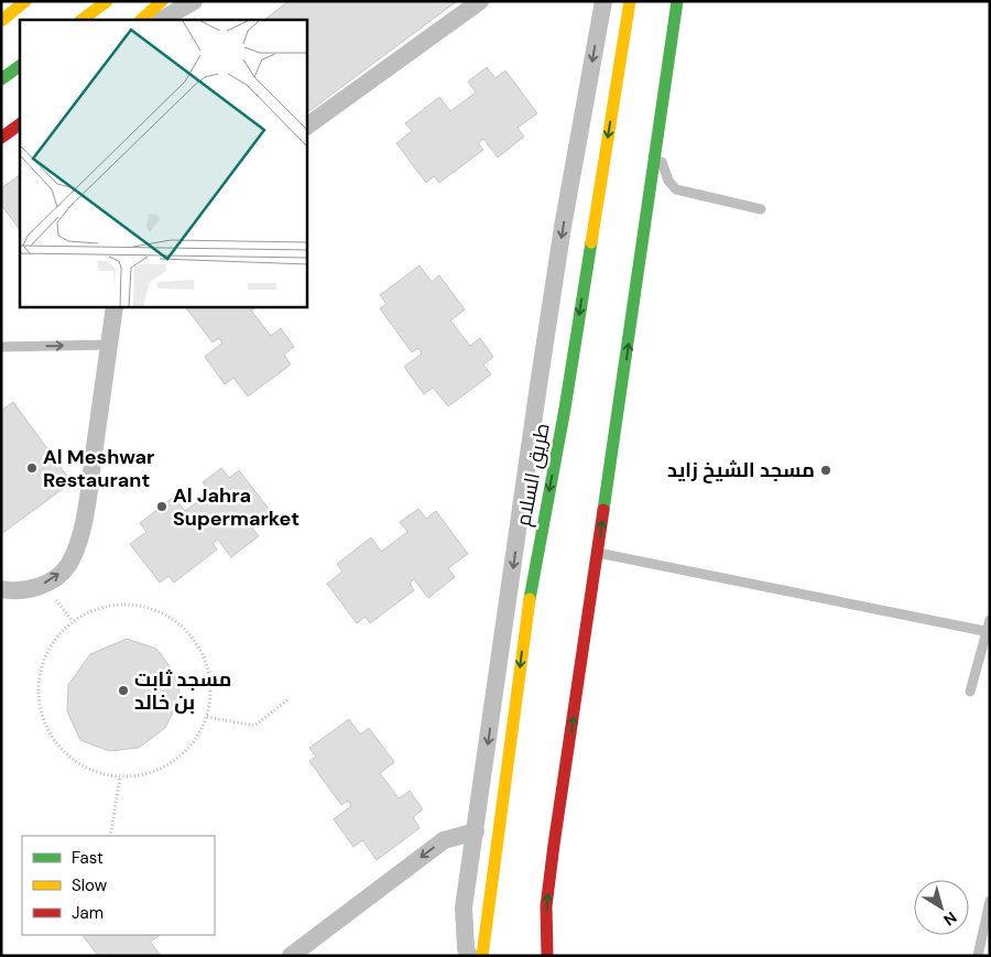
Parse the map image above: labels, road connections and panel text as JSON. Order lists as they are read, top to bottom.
{
  "streets": {
    "main road": ["طريق السلام"]
  },
  "places": [
    "Al Meshwar Restaurant",
    "مسجد الشيخ زايد",
    "Al Jahra Supermarket",
    "مسجد ثابت بن خالد"
  ],
  "legend": ["Fast", "Slow", "Jam"],
  "north": "bottom right"
}
